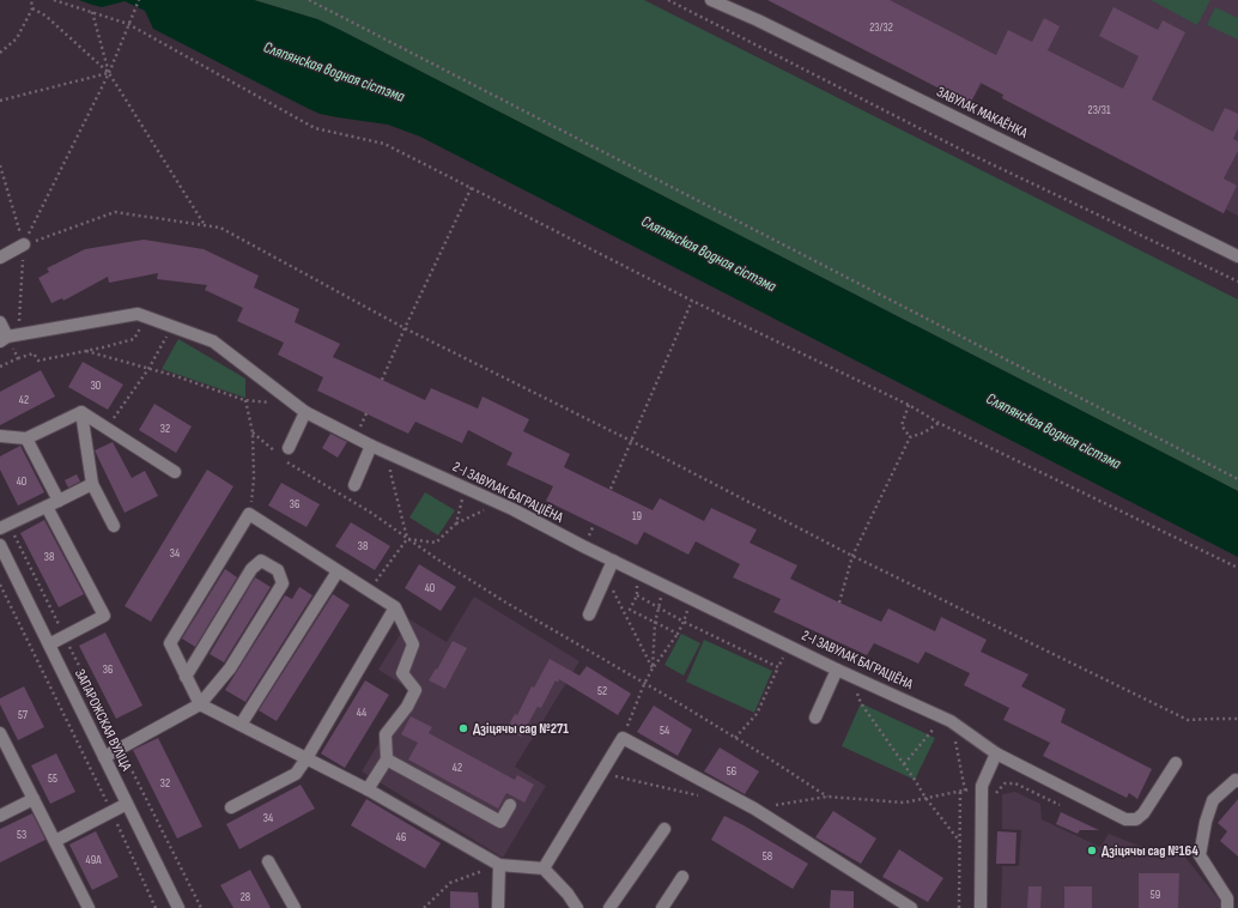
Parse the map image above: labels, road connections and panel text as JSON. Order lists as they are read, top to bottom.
{
  "streets": {
    "street": ["ЗАВУЛАК МАКАЁНКА", "2-І ЗАВУЛАК БАГРАЦІЁНА", "ЗАПАРОЖСКАЯ ВУЛІЦА"]
  },
  "water": ["Сляпянская водная сістэма"],
  "places": ["Дзіцячы сад №271", "Дзіцячы сад №164"],
  "house_numbers": [
    "23/32",
    "23/31",
    "30",
    "42",
    "32",
    "40",
    "36",
    "19",
    "38",
    "34",
    "38",
    "40",
    "36",
    "52",
    "44",
    "57",
    "54",
    "42",
    "56",
    "55",
    "32",
    "34",
    "53",
    "46",
    "58",
    "49А",
    "59",
    "28"
  ]
}
